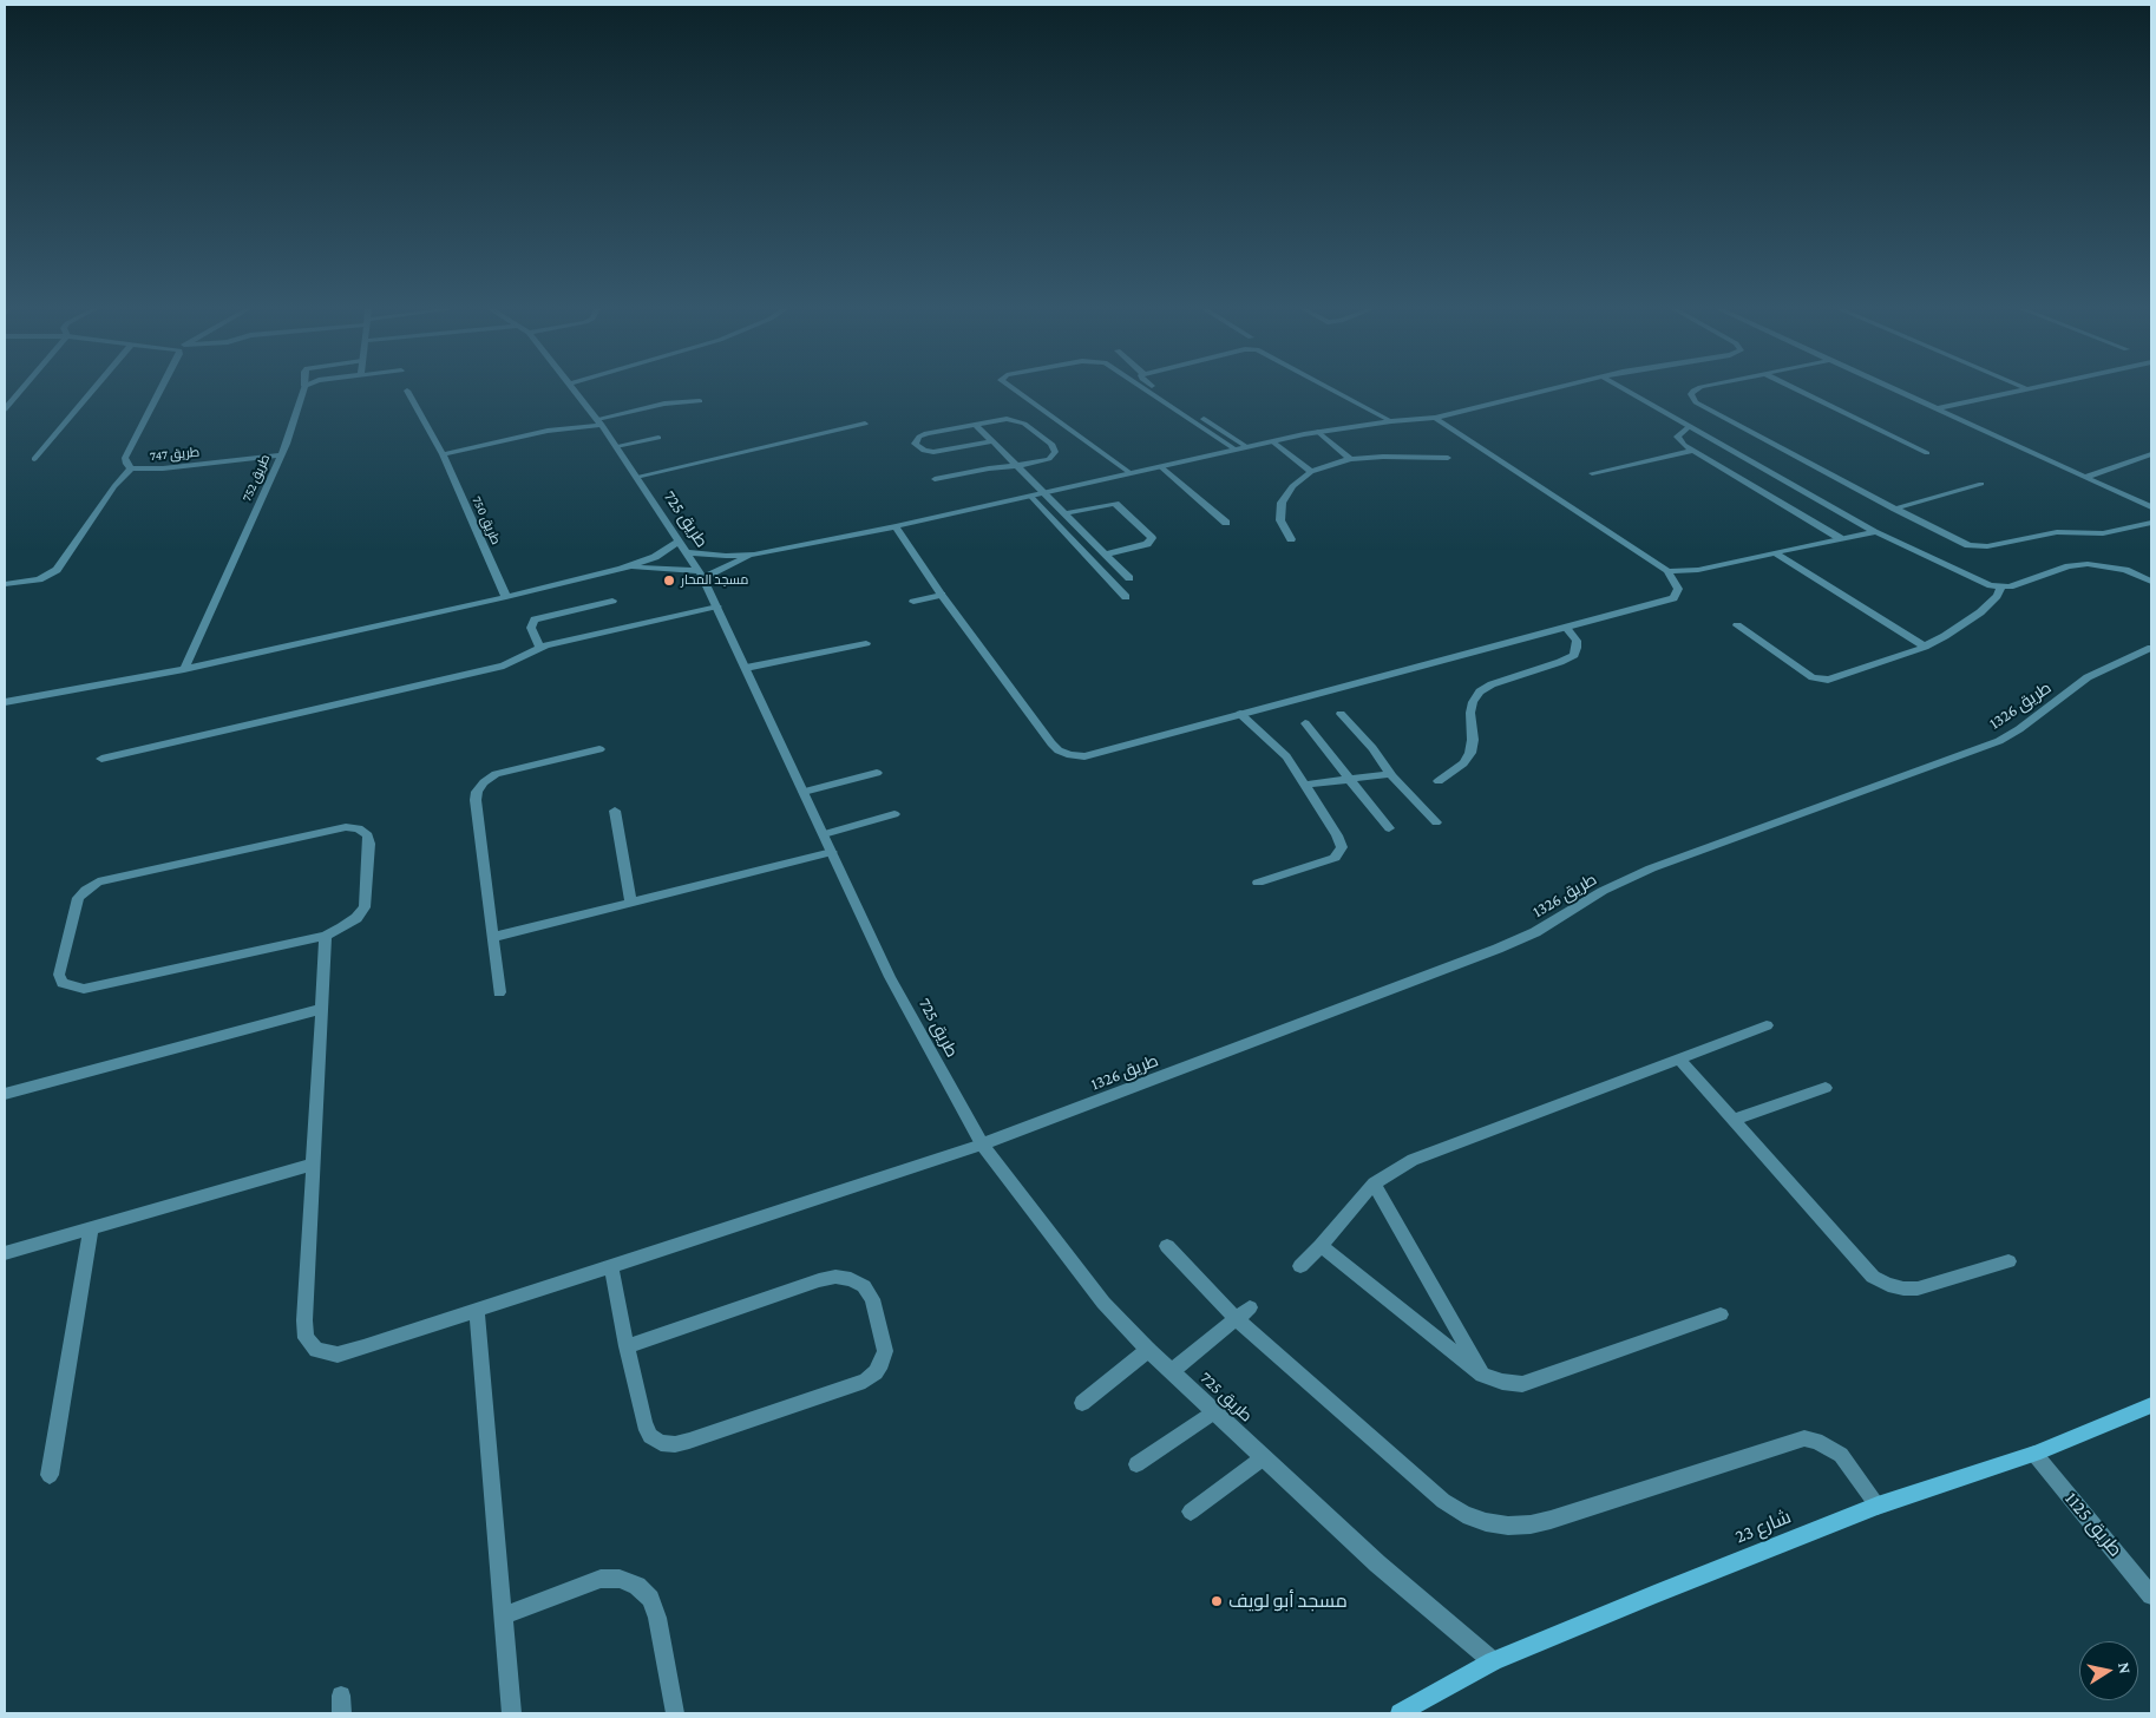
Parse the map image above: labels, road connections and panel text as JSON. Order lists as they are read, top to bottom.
{
  "streets": {
    "street": [
      "طريق 747",
      "طريق 752",
      "طريق 725",
      "طريق 750",
      "طريق 1326",
      "طريق 1125",
      "شارع 23"
    ]
  },
  "crossings": [
    ["طريق 747", "طريق 752"],
    ["طريق 725", "طريق 1326"],
    ["طريق 725", "شارع 23"],
    ["طريق 1125", "شارع 23"]
  ],
  "places": ["مسجد المحار", "مسجد أبو لويف"],
  "north": "right"
}
